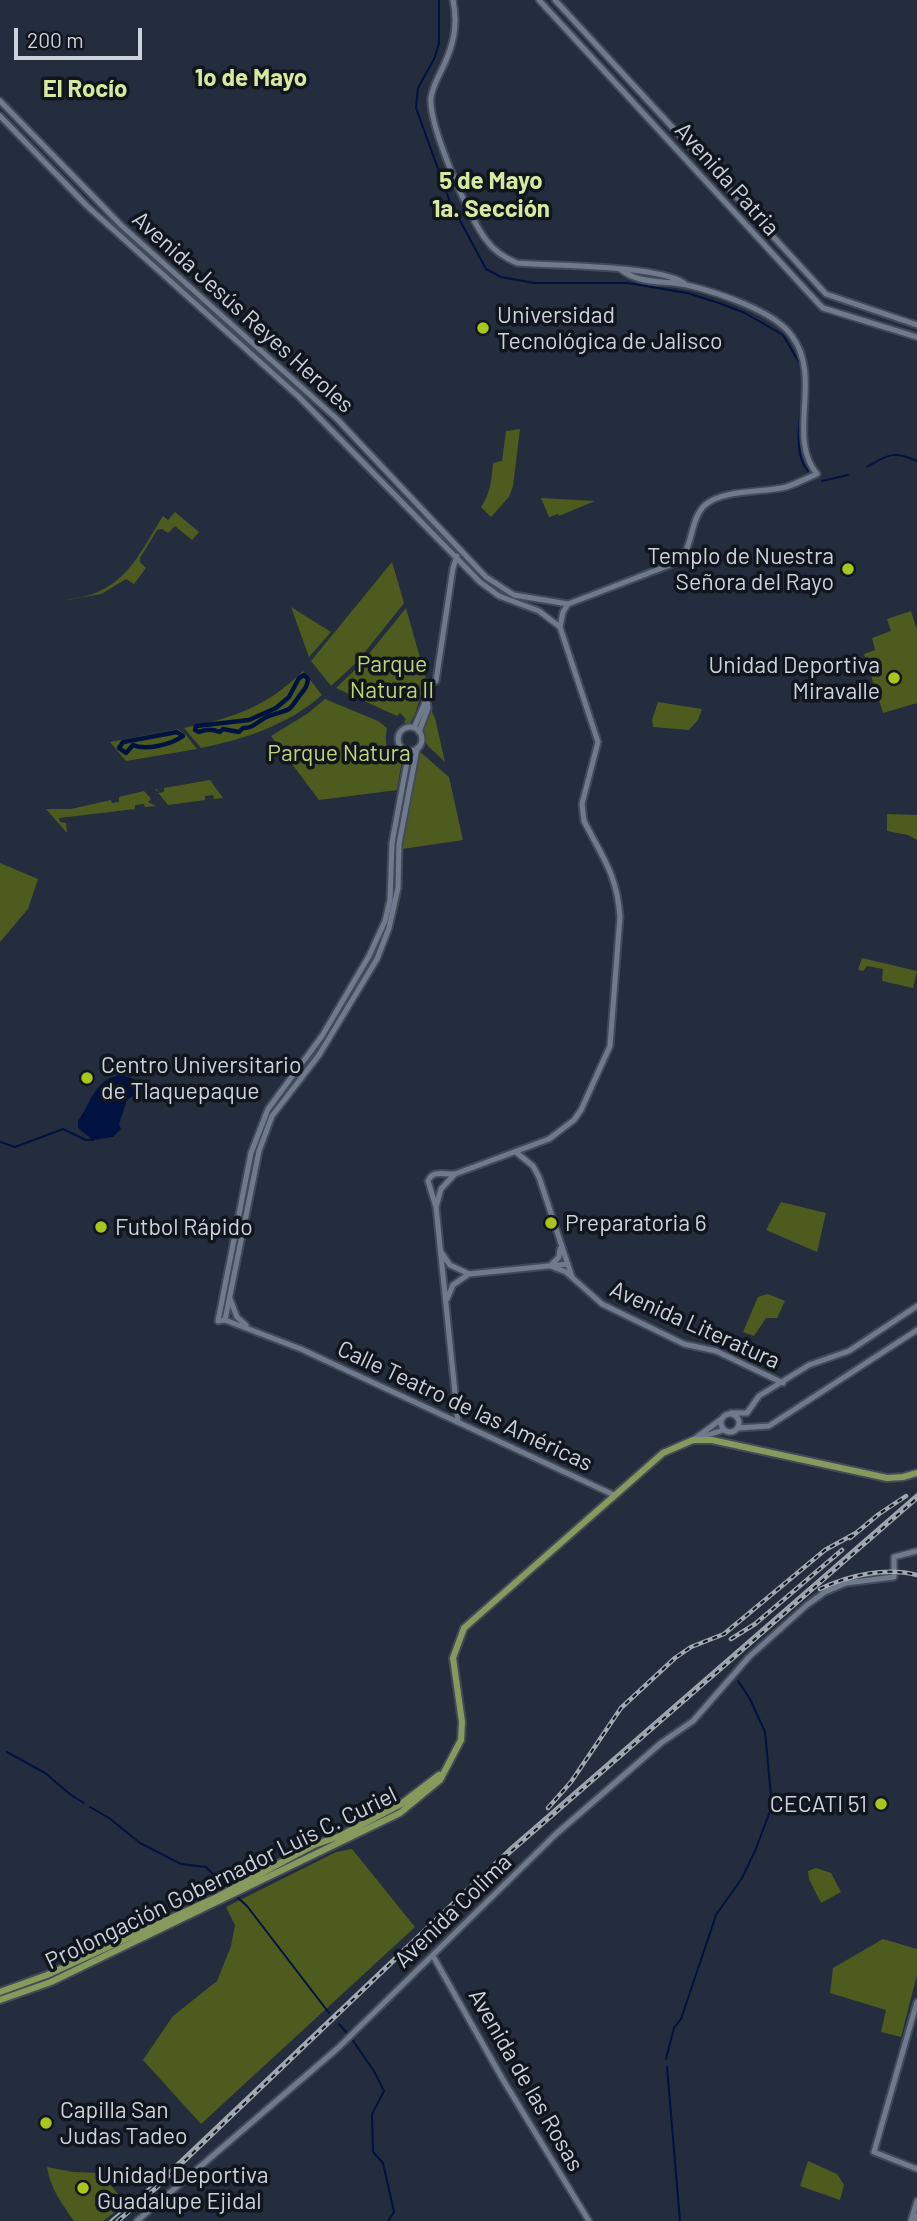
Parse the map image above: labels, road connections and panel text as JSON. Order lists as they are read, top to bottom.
{
  "streets": {
    "main road": ["Prolongación Gobernador Luis C. Curiel"],
    "street": [
      "Avenida Patria",
      "Avenida Jesús Reyes Heroles",
      "Avenida Literatura",
      "Calle Teatro de las Américas",
      "Avenida Colima",
      "Avenida de las Rosas"
    ]
  },
  "crossings": [
    ["Calle Teatro de las Américas", "Prolongación Gobernador Luis C. Curiel"],
    ["Avenida Colima", "Avenida de las Rosas"]
  ],
  "districts": ["1o de Mayo", "El Rocío", "5 de Mayo 1a. Sección"],
  "parks": ["Parque Natura II", "Parque Natura"],
  "places": [
    "Universidad Tecnológica de Jalisco",
    "Templo de Nuestra Señora del Rayo",
    "Unidad Deportiva Miravalle",
    "Centro Universitario de Tlaquepaque",
    "Preparatoria 6",
    "Futbol Rápido",
    "CECATI 51",
    "Capilla San Judas Tadeo",
    "Unidad Deportiva Guadalupe Ejidal"
  ],
  "scale_bar": "200 m"
}
